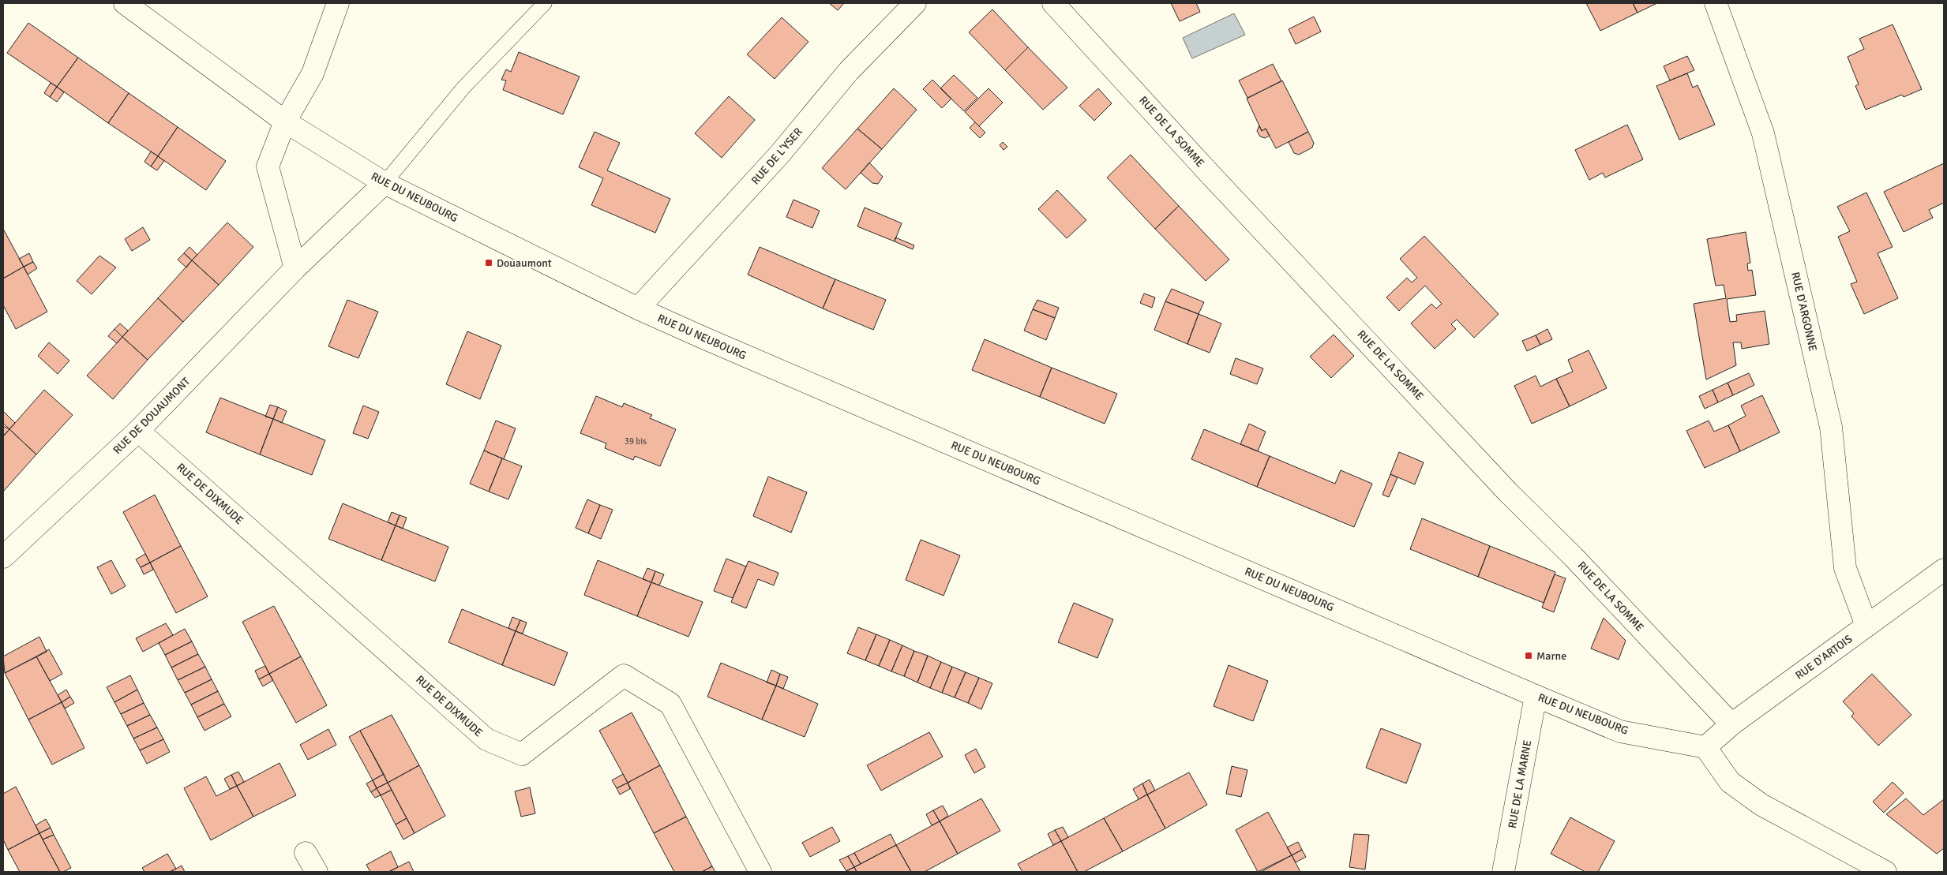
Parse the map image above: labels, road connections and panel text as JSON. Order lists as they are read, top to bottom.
{
  "streets": {
    "street": [
      "RUE DE LA SOMME",
      "RUE DE L'YSER",
      "RUE DU NEUBOURG",
      "RUE D'ARGONNE",
      "RUE DE DOUAUMONT",
      "RUE DE DIXMUDE",
      "RUE D'ARTOIS",
      "RUE DE LA MARNE"
    ]
  },
  "crossings": [
    ["RUE DE LA SOMME", "RUE D'ARTOIS"],
    ["RUE DE L'YSER", "RUE DU NEUBOURG"],
    ["RUE DU NEUBOURG", "RUE DE DOUAUMONT"],
    ["RUE DU NEUBOURG", "RUE D'ARTOIS"],
    ["RUE DU NEUBOURG", "RUE DE LA MARNE"],
    ["RUE D'ARGONNE", "RUE D'ARTOIS"],
    ["RUE DE DOUAUMONT", "RUE DE DIXMUDE"]
  ],
  "places": {
    "transit": ["Douaumont", "Marne"]
  },
  "house_numbers": ["39 bis"]
}
